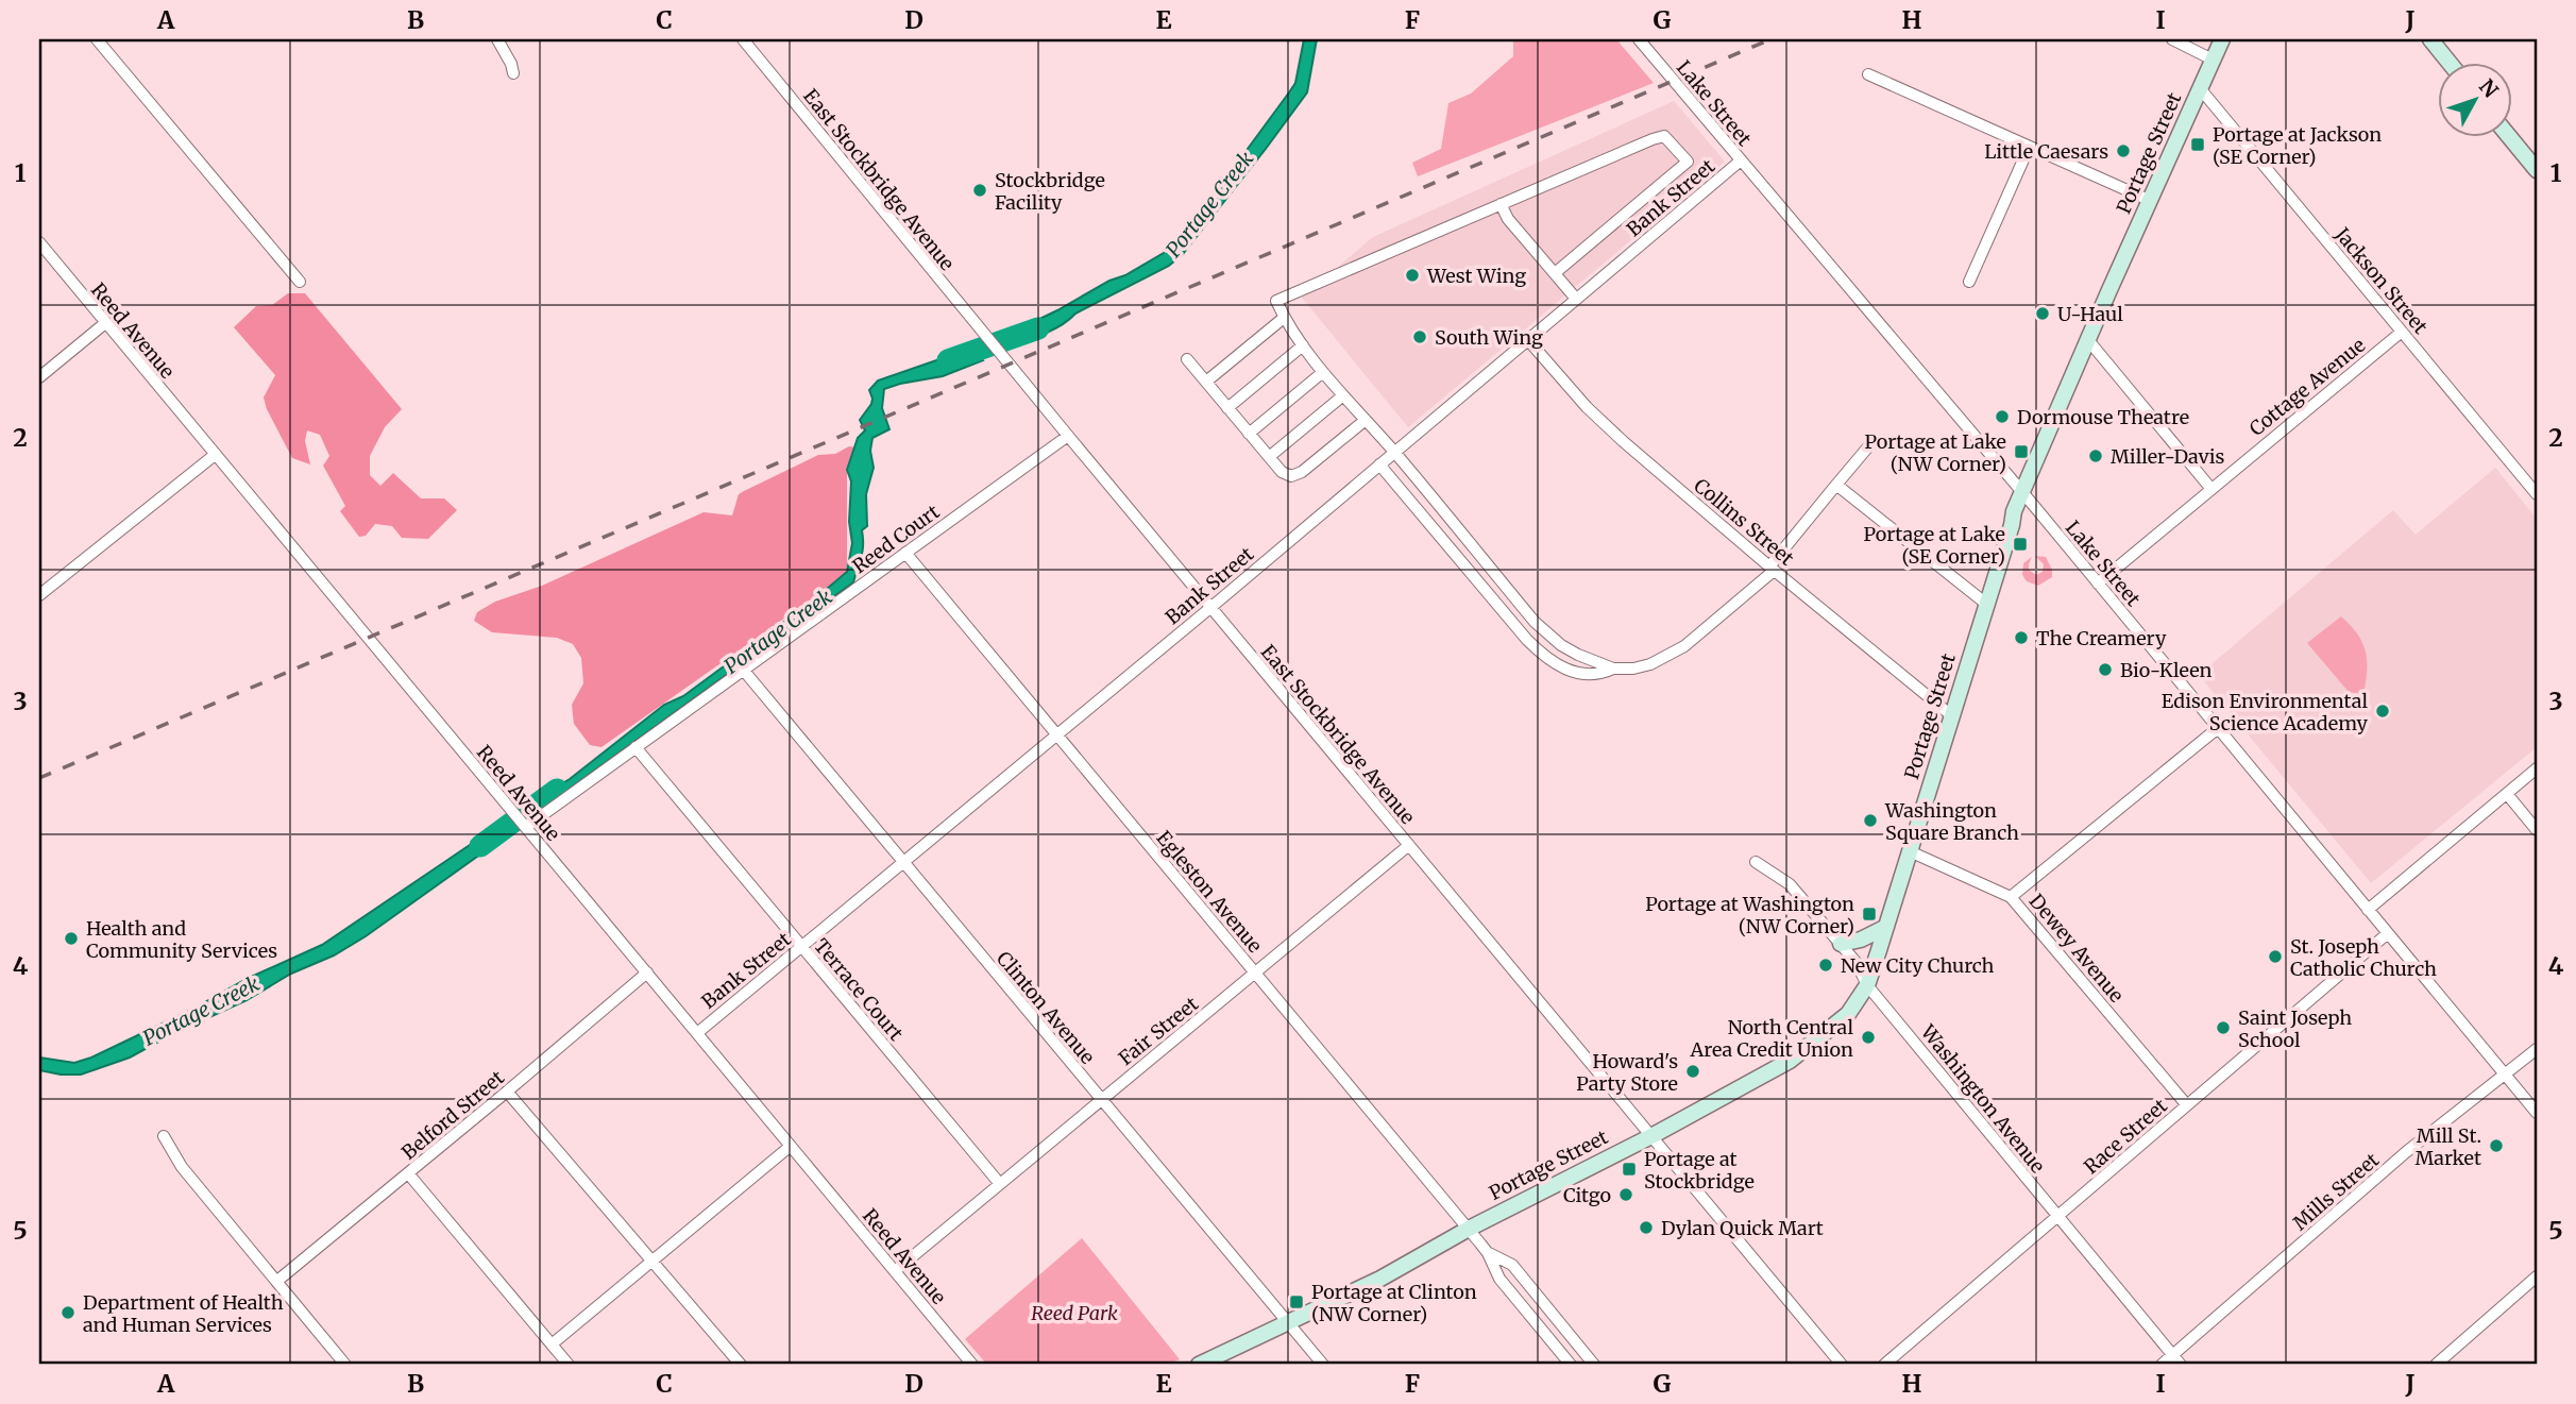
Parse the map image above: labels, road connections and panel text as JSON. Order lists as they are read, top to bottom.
{
  "streets": {
    "main road": ["Portage Street"],
    "street": [
      "Lake Street",
      "East Stockbridge Avenue",
      "Bank Street",
      "Jackson Street",
      "Reed Avenue",
      "Cottage Avenue",
      "Collins Street",
      "Reed Court",
      "Egleston Avenue",
      "Dewey Avenue",
      "Terrace Court",
      "Clinton Avenue",
      "Fair Street",
      "Washington Avenue",
      "Belford Street",
      "Race Street",
      "Mills Street"
    ]
  },
  "crossings": [
    ["Lake Street", "Portage Street"],
    ["Lake Street", "Bank Street"],
    ["Lake Street", "Cottage Avenue"],
    ["Lake Street", "Race Street"],
    ["Lake Street", "Mills Street"],
    ["Portage Street", "East Stockbridge Avenue"],
    ["Portage Street", "Jackson Street"],
    ["Portage Street", "Collins Street"],
    ["Portage Street", "Egleston Avenue"],
    ["Portage Street", "Dewey Avenue"],
    ["Portage Street", "Clinton Avenue"],
    ["Portage Street", "Washington Avenue"],
    ["East Stockbridge Avenue", "Bank Street"],
    ["East Stockbridge Avenue", "Reed Court"],
    ["East Stockbridge Avenue", "Fair Street"],
    ["Bank Street", "Reed Avenue"],
    ["Bank Street", "Collins Street"],
    ["Bank Street", "Egleston Avenue"],
    ["Bank Street", "Terrace Court"],
    ["Bank Street", "Clinton Avenue"],
    ["Jackson Street", "Cottage Avenue"],
    ["Reed Avenue", "Reed Court"],
    ["Reed Avenue", "Fair Street"],
    ["Reed Avenue", "Belford Street"],
    ["Reed Court", "Egleston Avenue"],
    ["Reed Court", "Terrace Court"],
    ["Reed Court", "Clinton Avenue"],
    ["Egleston Avenue", "Fair Street"],
    ["Dewey Avenue", "Race Street"],
    ["Terrace Court", "Fair Street"],
    ["Clinton Avenue", "Fair Street"],
    ["Washington Avenue", "Race Street"],
    ["Washington Avenue", "Mills Street"]
  ],
  "water": ["Portage Creek"],
  "parks": ["Reed Park"],
  "places": {
    "transit": [
      "Portage at Jackson (SE Corner)",
      "Portage at Lake (NW Corner)",
      "Portage at Lake (SE Corner)",
      "Portage at Washington (NW Corner)",
      "Portage at Stockbridge",
      "Portage at Clinton (NW Corner)"
    ],
    "other": [
      "Little Caesars",
      "Stockbridge Facility",
      "West Wing",
      "U-Haul",
      "South Wing",
      "Dormouse Theatre",
      "Miller-Davis",
      "The Creamery",
      "Bio-Kleen",
      "Edison Environmental Science Academy",
      "Washington Square Branch",
      "Health and Community Services",
      "St. Joseph Catholic Church",
      "New City Church",
      "Saint Joseph School",
      "North Central Area Credit Union",
      "Howard's Party Store",
      "Mill St. Market",
      "Citgo",
      "Dylan Quick Mart",
      "Department of Health and Human Services"
    ]
  },
  "north": "top right",
  "grid": {
    "columns": [
      "A",
      "B",
      "C",
      "D",
      "E",
      "F",
      "G",
      "H",
      "I",
      "J"
    ],
    "rows": [
      "1",
      "2",
      "3",
      "4",
      "5"
    ]
  }
}
